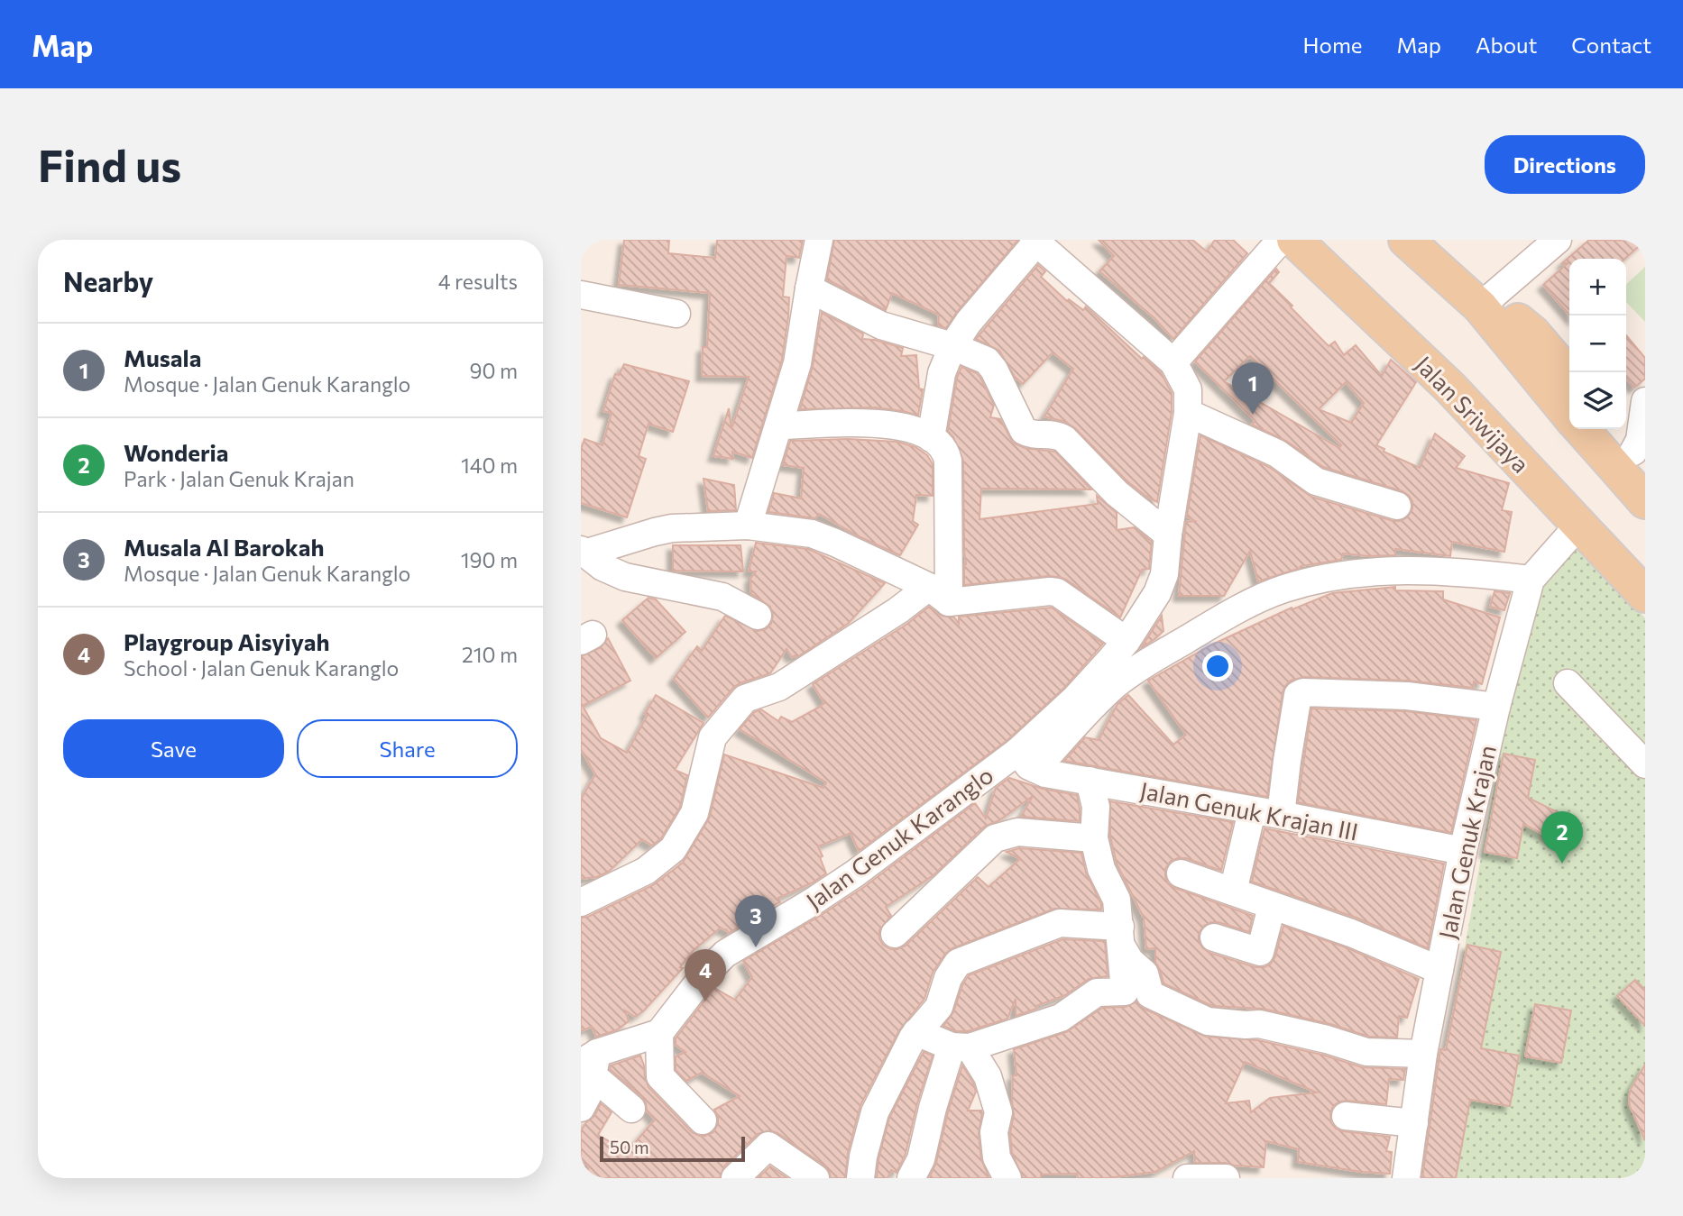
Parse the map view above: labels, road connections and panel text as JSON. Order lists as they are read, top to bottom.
{
  "streets": {
    "main road": ["Jalan Sriwijaya"],
    "street": ["Jalan Genuk Krajan III", "Jalan Genuk Karanglo", "Jalan Genuk Krajan"]
  },
  "crossings": [
    ["Jalan Sriwijaya", "Jalan Genuk Krajan"],
    ["Jalan Genuk Krajan III", "Jalan Genuk Karanglo"],
    ["Jalan Genuk Krajan III", "Jalan Genuk Krajan"]
  ],
  "scale_bar": "50 m",
  "page": {
    "header": "Map",
    "nav": [
      "Home",
      "Map",
      "About",
      "Contact"
    ],
    "buttons": [
      "Directions",
      ["Save", "Share"]
    ],
    "title": "Find us",
    "heading": ["Nearby", "4 results"],
    "map_buttons": ["+", "−"],
    "list": [
      {
        "mark": "1",
        "name": "Musala",
        "note": "Mosque · Jalan Genuk Karanglo",
        "value": "90 m"
      },
      {
        "mark": "2",
        "name": "Wonderia",
        "note": "Park · Jalan Genuk Krajan",
        "value": "140 m"
      },
      {
        "mark": "3",
        "name": "Musala Al Barokah",
        "note": "Mosque · Jalan Genuk Karanglo",
        "value": "190 m"
      },
      {
        "mark": "4",
        "name": "Playgroup Aisyiyah",
        "note": "School · Jalan Genuk Karanglo",
        "value": "210 m"
      }
    ],
    "pins": [
      "1",
      "2",
      "3",
      "4"
    ],
    "scale": "50 m"
  }
}
